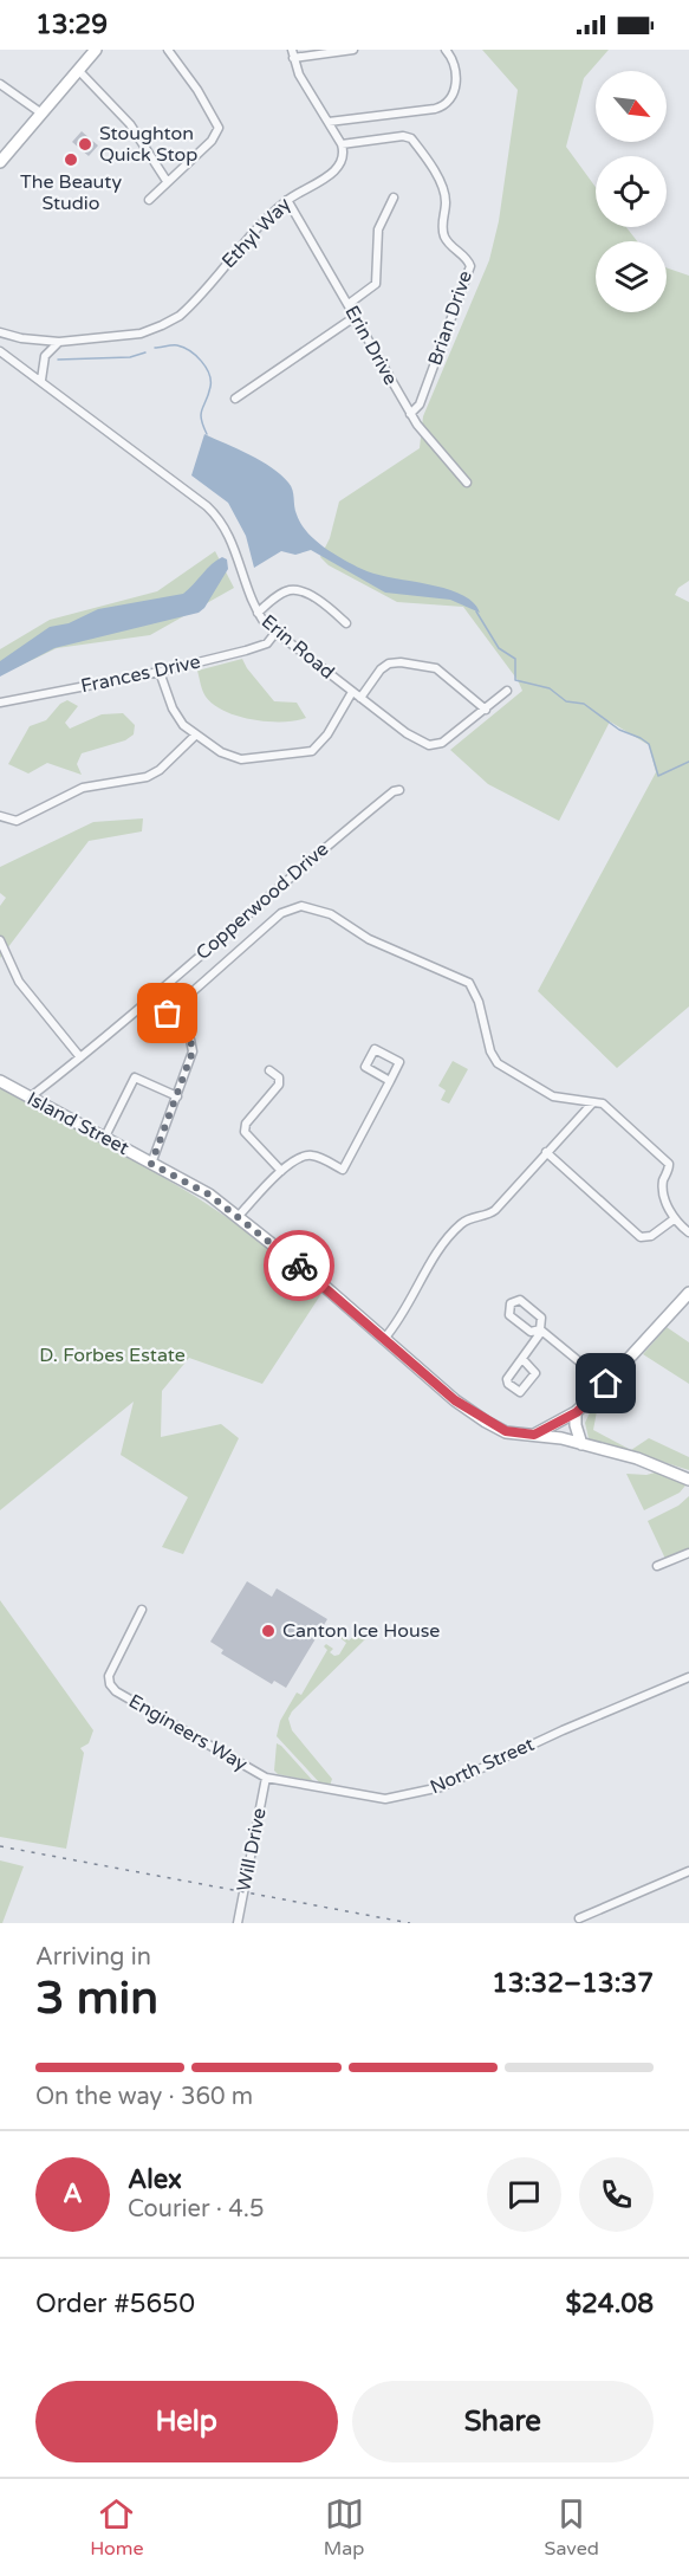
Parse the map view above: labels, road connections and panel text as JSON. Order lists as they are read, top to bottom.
{
  "streets": {
    "street": [
      "Ethyl Way",
      "Brian Drive",
      "Erin Drive",
      "Erin Road",
      "Frances Drive",
      "Copperwood Drive",
      "Island Street",
      "Engineers Way",
      "North Street",
      "Will Drive"
    ]
  },
  "crossings": [
    ["Ethyl Way", "Brian Drive"],
    ["Ethyl Way", "Erin Drive"],
    ["Brian Drive", "Erin Drive"],
    ["Erin Road", "Frances Drive"],
    ["Copperwood Drive", "Island Street"],
    ["Engineers Way", "North Street"],
    ["Engineers Way", "Will Drive"],
    ["North Street", "Will Drive"]
  ],
  "parks": ["D. Forbes Estate"],
  "places": ["Stoughton Quick Stop", "The Beauty Studio", "Canton Ice House"],
  "north": "bottom right",
  "page": {
    "status": "13:29",
    "heading": ["3 min", "Arriving in", "13:32–13:37"],
    "panel": [
      "Alex",
      "Courier · 4.5",
      "Order #5650",
      "$24.08"
    ],
    "bar": "On the way · 360 m",
    "round": "A",
    "buttons": ["Help", "Share"],
    "tabs": ["Home", "Map", "Saved"]
  }
}
